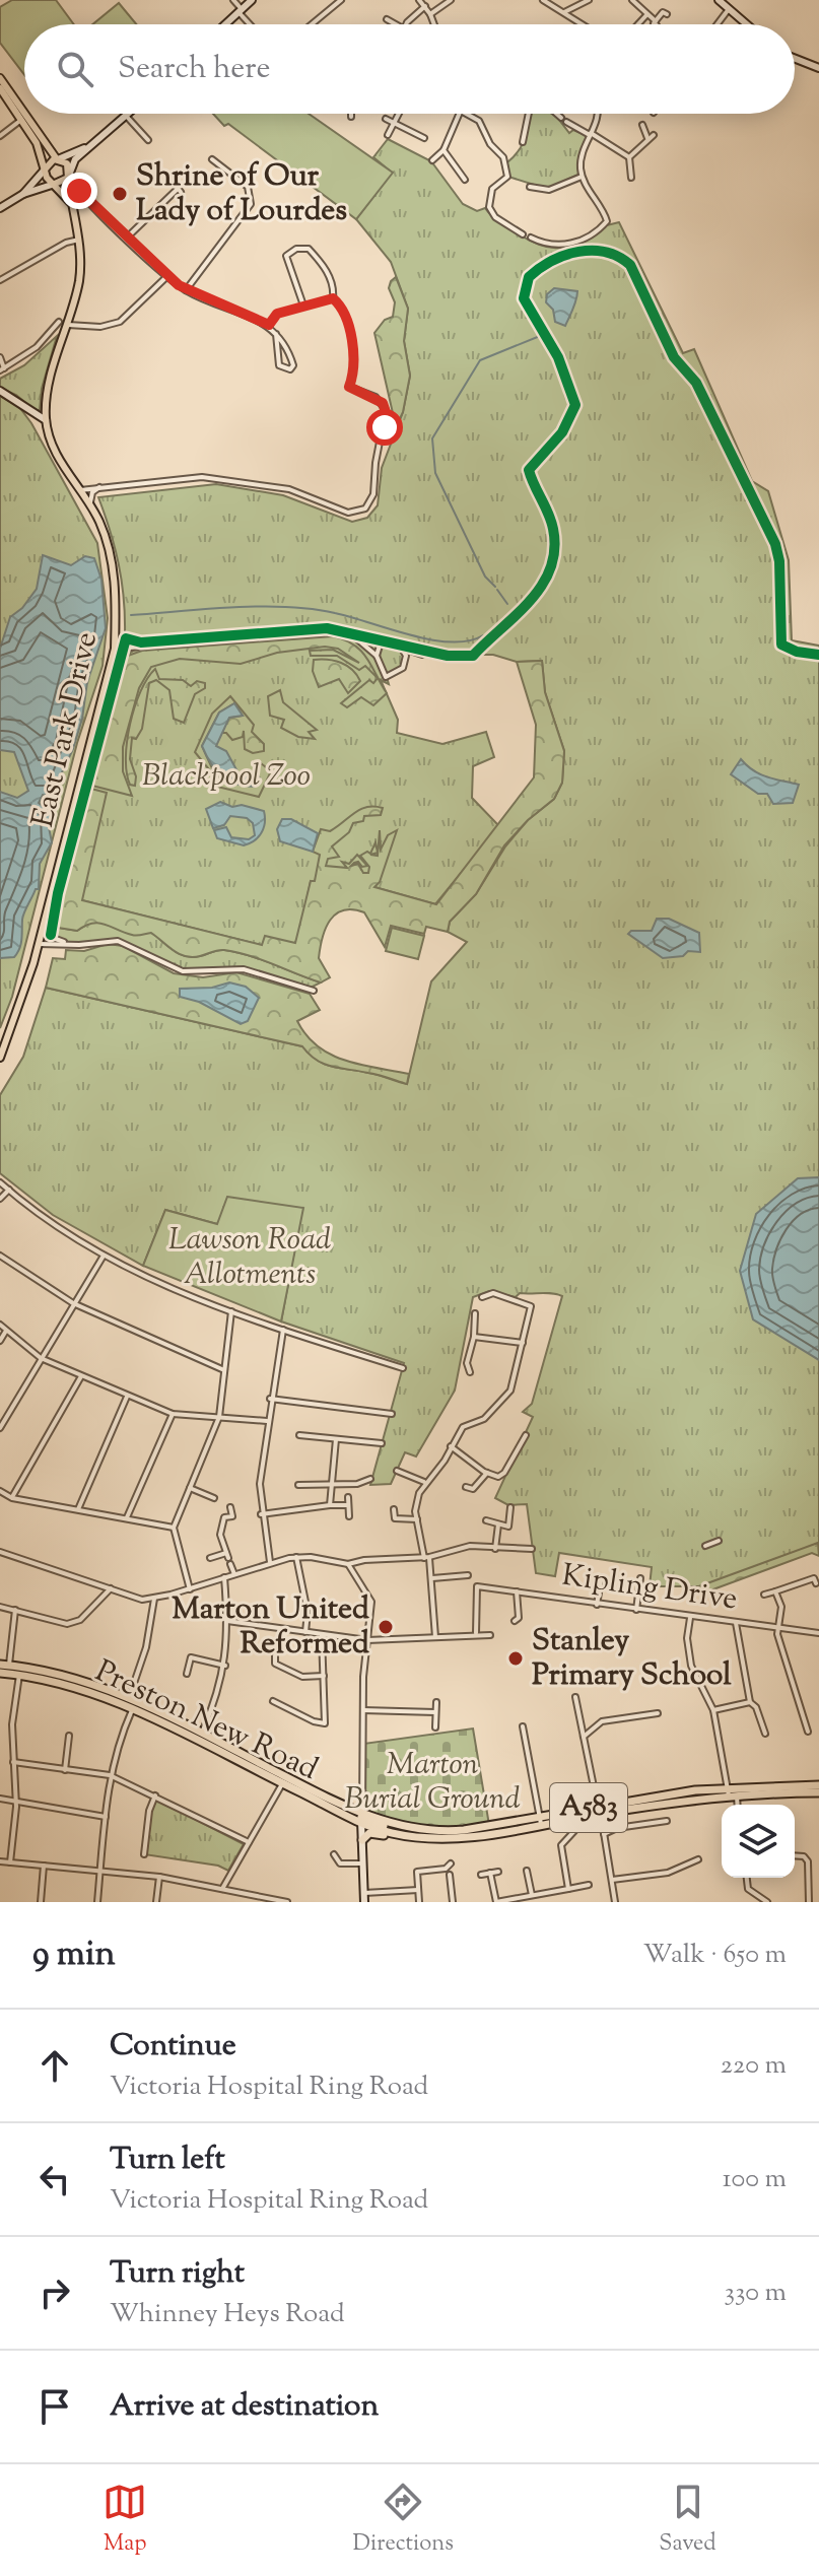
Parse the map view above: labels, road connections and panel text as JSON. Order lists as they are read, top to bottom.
{
  "streets": {
    "highway": ["Preston New Road", "A583"],
    "main road": ["East Park Drive"],
    "street": ["Kipling Drive"]
  },
  "crossings": [
    ["Preston New Road", "A583"]
  ],
  "parks": ["Blackpool Zoo", "Lawson Road Allotments", "Marton Burial Ground"],
  "places": ["Shrine of Our Lady of Lourdes", "Marton United Reformed", "Stanley Primary School"],
  "page": {
    "search": "Search here",
    "heading": ["9 min", "Walk · 650 m"],
    "list": [
      ["Continue", "Victoria Hospital Ring Road", "220 m"],
      ["Turn left", "Victoria Hospital Ring Road", "100 m"],
      ["Turn right", "Whinney Heys Road", "330 m"],
      "Arrive at destination"
    ],
    "nav": ["Map", "Directions", "Saved"]
  }
}
